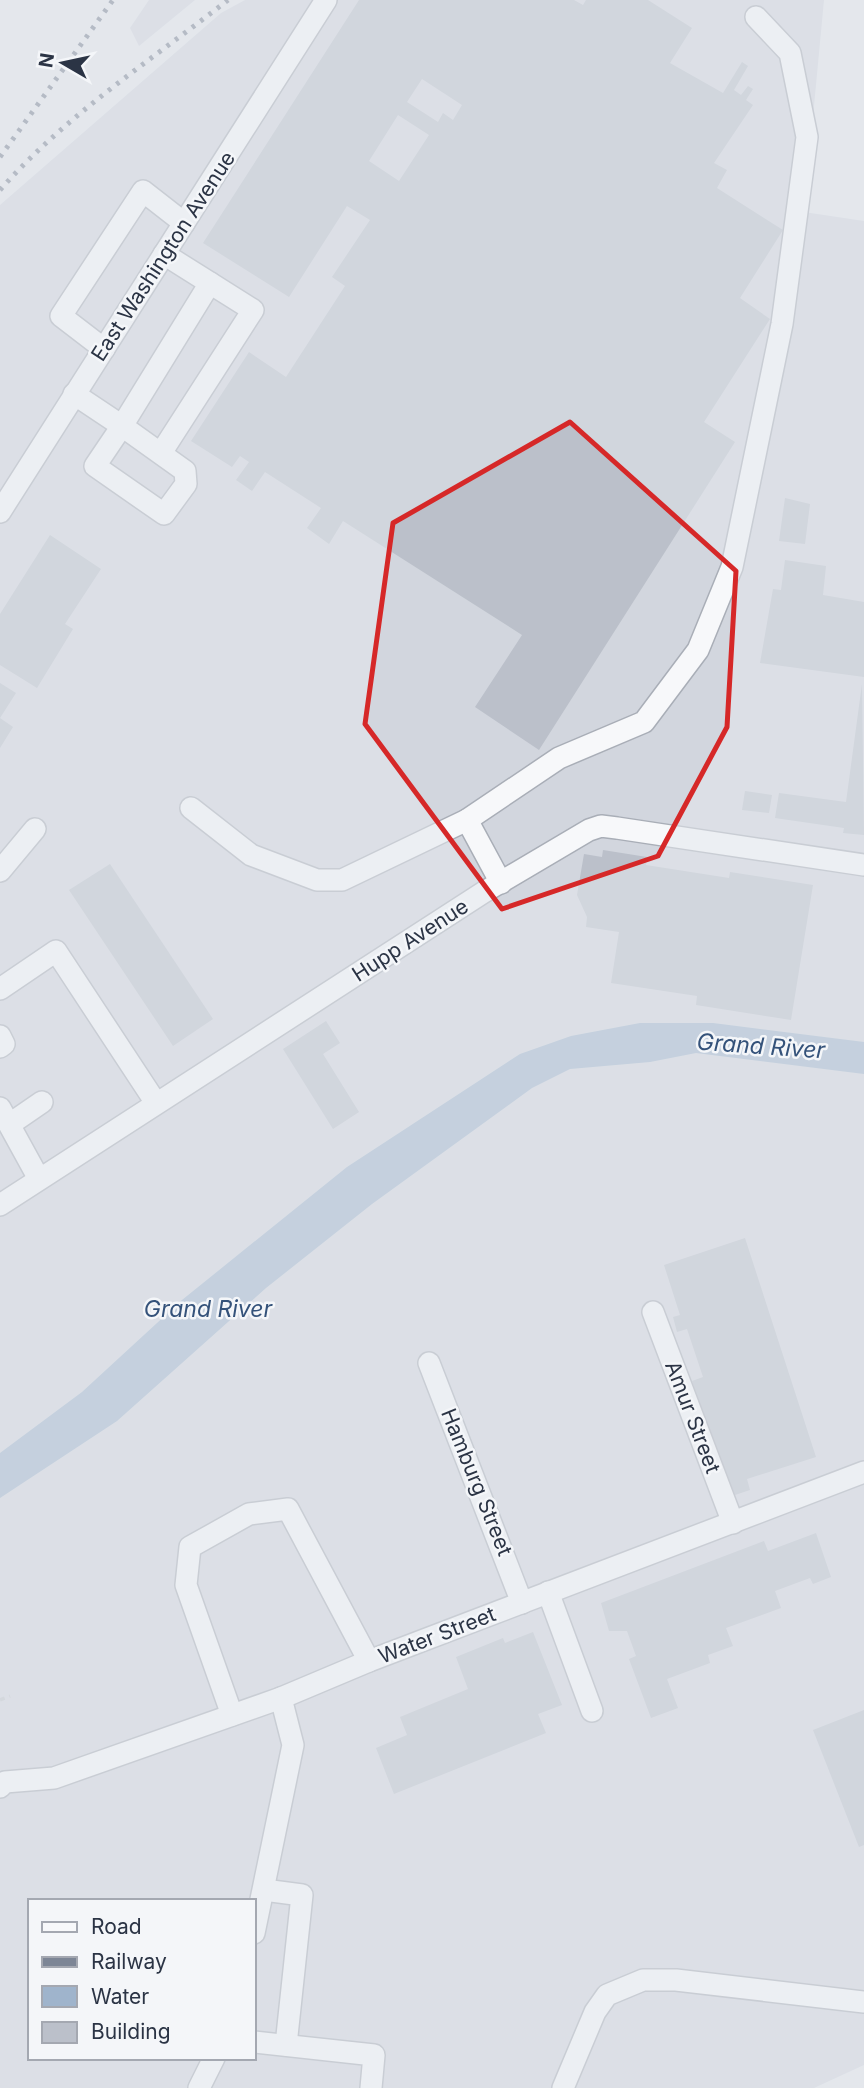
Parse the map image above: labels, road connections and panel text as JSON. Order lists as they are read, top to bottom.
{
  "streets": {
    "street": [
      "East Washington Avenue",
      "Hupp Avenue",
      "Amur Street",
      "Hamburg Street",
      "Water Street"
    ]
  },
  "crossings": [
    ["Amur Street", "Water Street"],
    ["Hamburg Street", "Water Street"]
  ],
  "water": ["Grand River"],
  "legend": [
    "Road",
    "Railway",
    "Water",
    "Building"
  ],
  "north": "left"
}
